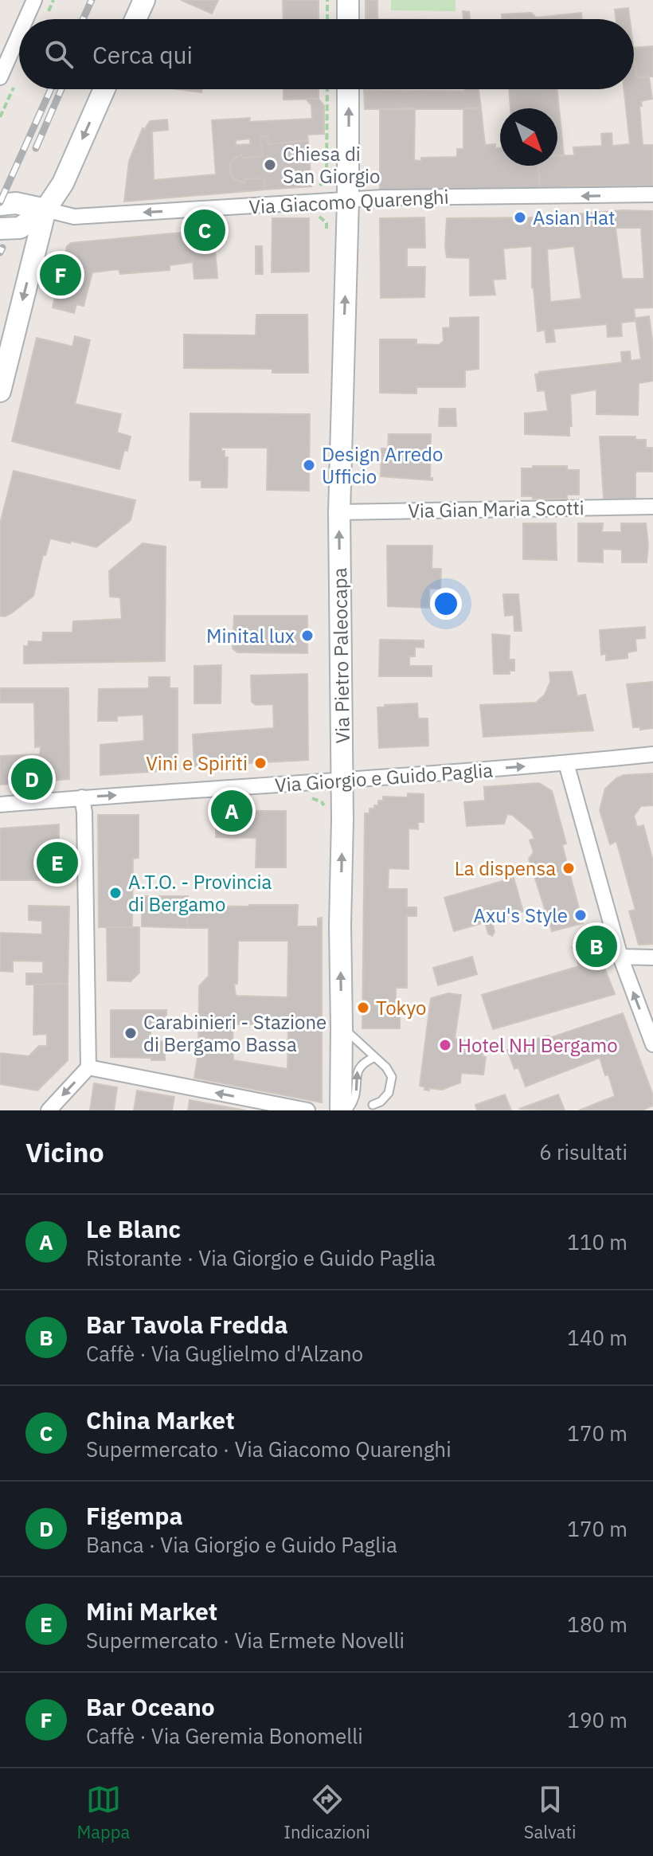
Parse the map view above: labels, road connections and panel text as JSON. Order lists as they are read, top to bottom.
{
  "streets": {
    "main road": ["Via Pietro Paleocapa"],
    "street": ["Via Giacomo Quarenghi", "Via Gian Maria Scotti", "Via Giorgio e Guido Paglia"]
  },
  "crossings": [
    ["Via Giacomo Quarenghi", "Via Pietro Paleocapa"],
    ["Via Gian Maria Scotti", "Via Pietro Paleocapa"],
    ["Via Pietro Paleocapa", "Via Giorgio e Guido Paglia"]
  ],
  "one_way": ["Via Giacomo Quarenghi", "Via Pietro Paleocapa", "Via Giorgio e Guido Paglia"],
  "places": [
    "Chiesa di San Giorgio",
    "Asian Hat",
    "Design Arredo Ufficio",
    "Minital lux",
    "Vini e Spiriti",
    "La dispensa",
    "A.T.O. - Provincia di Bergamo",
    "Axu's Style",
    "Tokyo",
    "Carabinieri - Stazione di Bergamo Bassa",
    "Hotel NH Bergamo"
  ],
  "north": "bottom right",
  "page": {
    "search": "Cerca qui",
    "pins": [
      "C",
      "F",
      "D",
      "A",
      "E",
      "B"
    ],
    "heading": ["Vicino", "6 risultati"],
    "list": [
      {
        "mark": "A",
        "name": "Le Blanc",
        "note": "Ristorante · Via Giorgio e Guido Paglia",
        "value": "110 m"
      },
      {
        "mark": "B",
        "name": "Bar Tavola Fredda",
        "note": "Caffè · Via Guglielmo d'Alzano",
        "value": "140 m"
      },
      {
        "mark": "C",
        "name": "China Market",
        "note": "Supermercato · Via Giacomo Quarenghi",
        "value": "170 m"
      },
      {
        "mark": "D",
        "name": "Figempa",
        "note": "Banca · Via Giorgio e Guido Paglia",
        "value": "170 m"
      },
      {
        "mark": "E",
        "name": "Mini Market",
        "note": "Supermercato · Via Ermete Novelli",
        "value": "180 m"
      },
      {
        "mark": "F",
        "name": "Bar Oceano",
        "note": "Caffè · Via Geremia Bonomelli",
        "value": "190 m"
      }
    ],
    "nav": ["Mappa", "Indicazioni", "Salvati"]
  }
}
